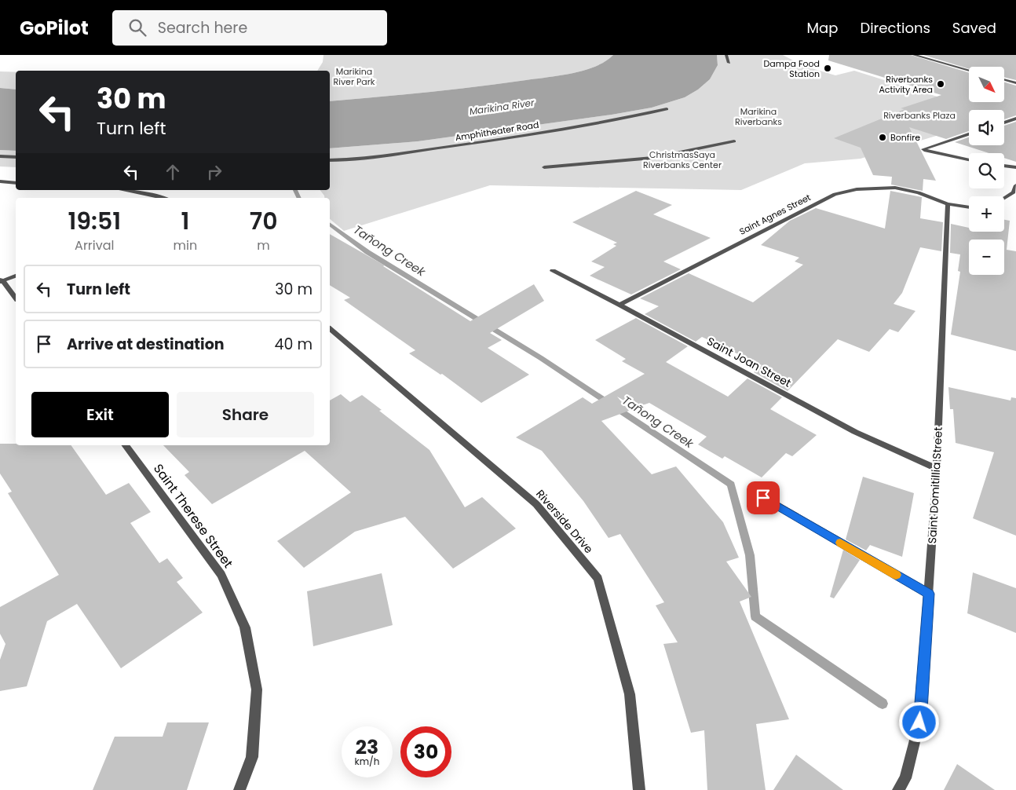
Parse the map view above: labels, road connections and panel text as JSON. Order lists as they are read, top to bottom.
{
  "streets": {
    "street": [
      "Amphitheater Road",
      "Saint Agnes Street",
      "Saint Joan Street",
      "Saint Domitillia Street",
      "Saint Therese Street",
      "Riverside Drive"
    ]
  },
  "crossings": [
    ["Saint Agnes Street", "Saint Joan Street"],
    ["Saint Agnes Street", "Saint Domitillia Street"],
    ["Saint Joan Street", "Saint Domitillia Street"]
  ],
  "water": ["Marikina River", "Tañong Creek"],
  "parks": [
    "Marikina River Park",
    "Marikina Riverbanks",
    "Riverbanks Plaza",
    "ChristmasSaya Riverbanks Center"
  ],
  "places": ["Dampa Food Station", "Riverbanks Activity Area", "Bonfire"],
  "north": "bottom right",
  "page": {
    "header": "GoPilot",
    "search": "Search here",
    "nav": ["Map", "Directions", "Saved"],
    "map_buttons": ["+", "−"],
    "turn": ["30 m", "Turn left"],
    "eta": [
      "19:51",
      "Arrival",
      "1",
      "min",
      "70",
      "m"
    ],
    "list": [
      {
        "name": "Turn left",
        "value": "30 m"
      },
      {
        "name": "Arrive at destination",
        "value": "40 m"
      }
    ],
    "buttons": ["Exit", "Share"],
    "speed": "23 km/h",
    "limit": "30"
  }
}
